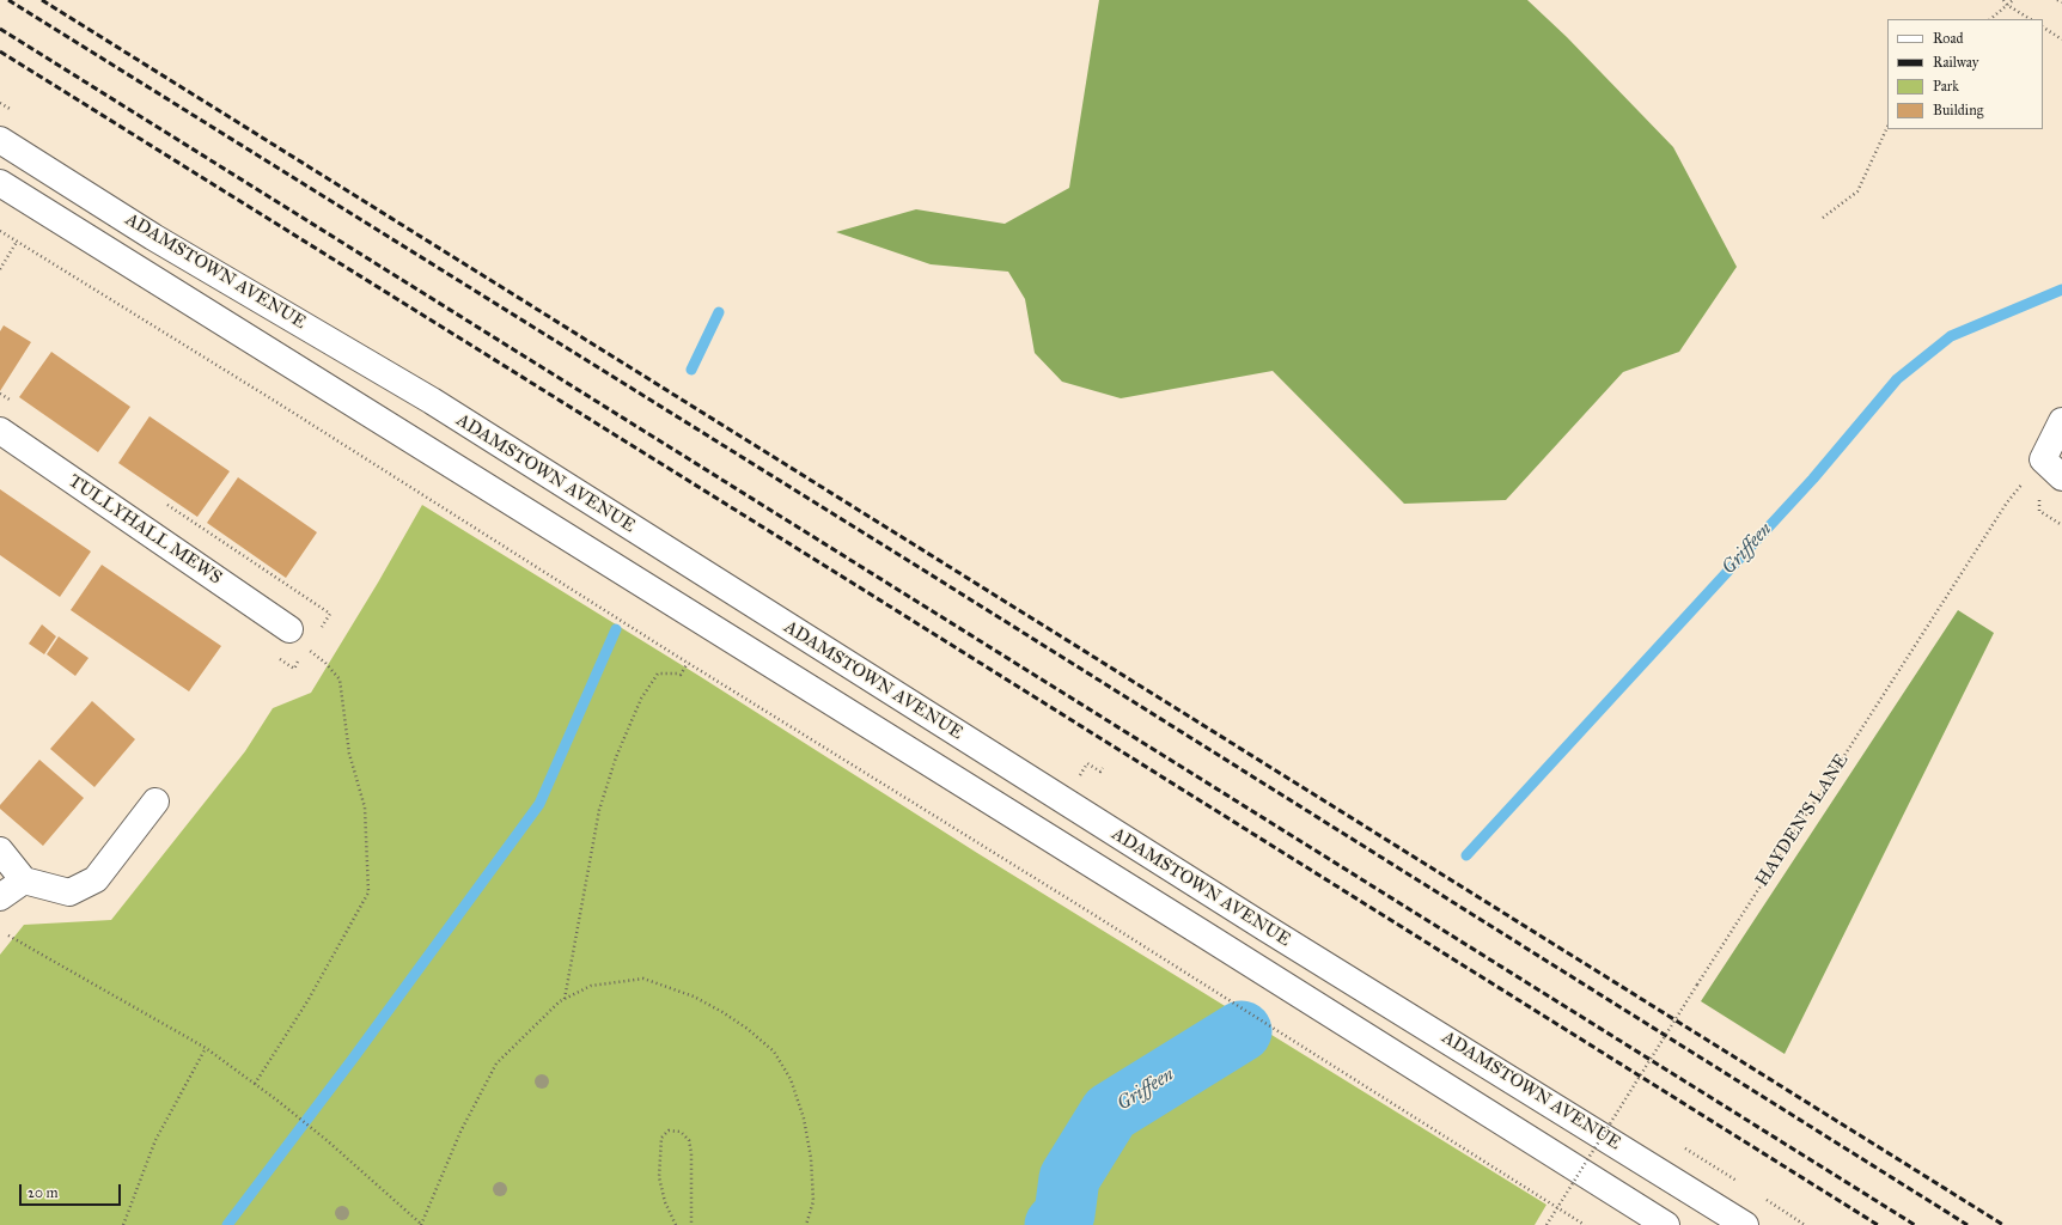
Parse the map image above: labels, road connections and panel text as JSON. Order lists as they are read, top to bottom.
{
  "streets": {
    "street": ["ADAMSTOWN AVENUE", "TULLYHALL MEWS"],
    "path": ["HAYDEN'S LANE"]
  },
  "water": ["Griffeen"],
  "legend": [
    "Road",
    "Railway",
    "Park",
    "Building"
  ],
  "scale_bar": "20 m"
}
